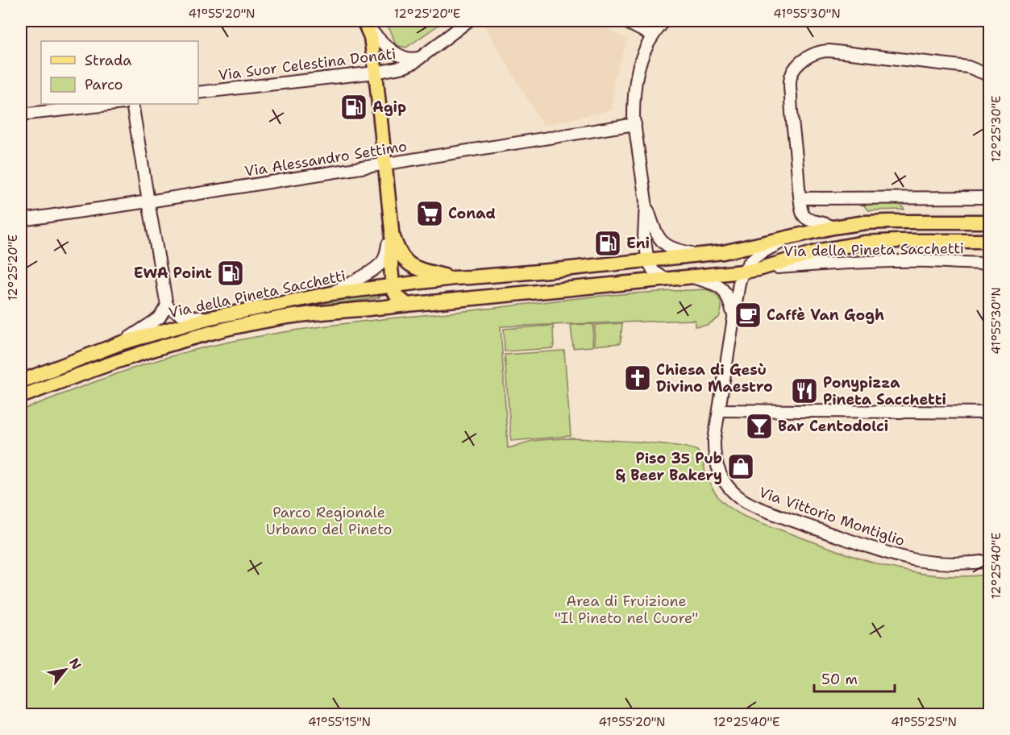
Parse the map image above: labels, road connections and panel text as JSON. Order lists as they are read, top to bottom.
{
  "streets": {
    "main road": ["Via della Pineta Sacchetti"],
    "street": ["Via Suor Celestina Donati", "Via Alessandro Settimo", "Via Vittorio Montiglio"]
  },
  "crossings": [
    ["Via della Pineta Sacchetti", "Via Vittorio Montiglio"]
  ],
  "parks": ["Parco Regionale Urbano del Pineto", "Area di Fruizione \"Il Pineto nel Cuore\""],
  "places": {
    "fuel station": ["Agip", "Eni", "EWA Point"],
    "supermarket": ["Conad"],
    "cafe": ["Caffè Van Gogh"],
    "church": ["Chiesa di Gesù Divino Maestro"],
    "restaurant": ["Ponypizza Pineta Sacchetti"],
    "bar": ["Bar Centodolci"],
    "shop": ["Piso 35 Pub & Beer Bakery"]
  },
  "legend": ["Strada", "Parco"],
  "scale_bar": "50 m",
  "north": "top right",
  "coordinates": [
    "41°55'20\"N",
    "12°25'20\"E",
    "41°55'30\"N",
    "12°25'30\"E",
    "12°25'40\"E",
    "41°55'15\"N",
    "41°55'25\"N"
  ]
}
